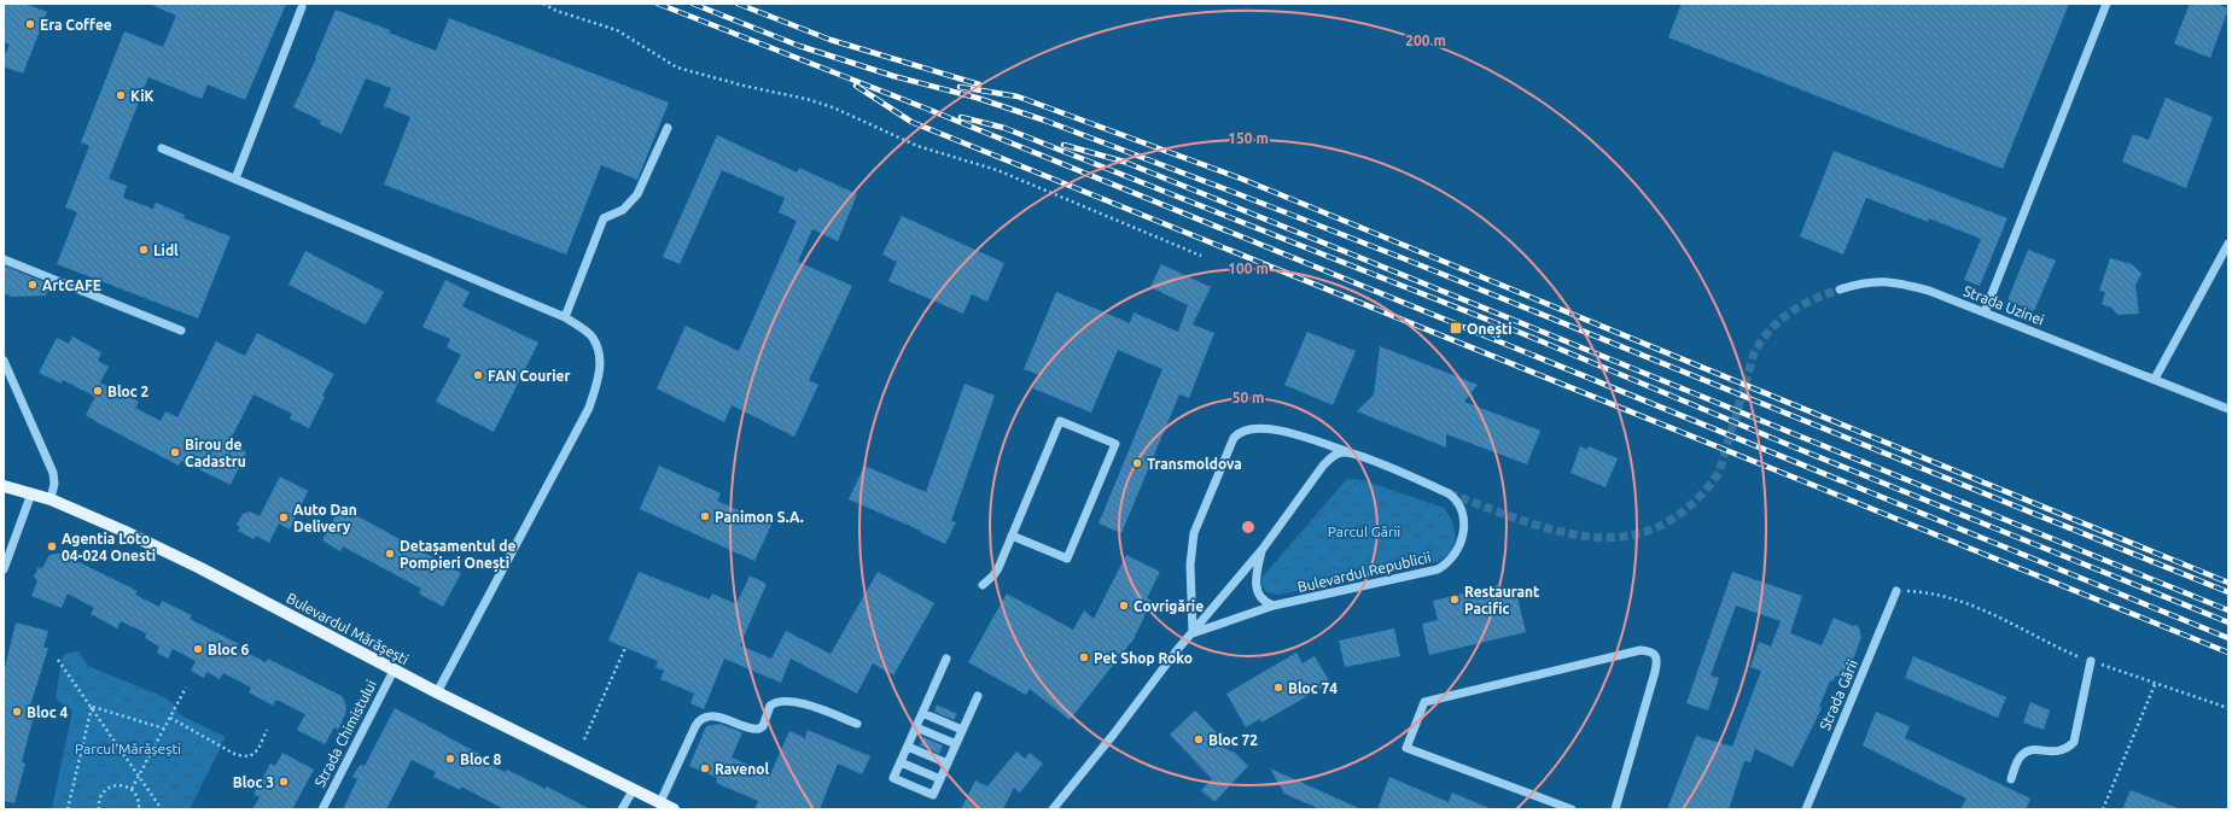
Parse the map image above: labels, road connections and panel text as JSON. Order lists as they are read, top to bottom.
{
  "streets": {
    "main road": ["Bulevardul Mărășești"],
    "street": [
      "Strada Uzinei",
      "Bulevardul Republicii",
      "Strada Gării",
      "Strada Chimistului"
    ]
  },
  "crossings": [
    ["Bulevardul Mărășești", "Strada Chimistului"]
  ],
  "parks": ["Parcul Gării", "Parcul Mărășești"],
  "places": {
    "other": [
      "Era Coffee",
      "KiK",
      "Lidl",
      "ArtCAFE",
      "FAN Courier",
      "Bloc 2",
      "Birou de Cadastru",
      "Transmoldova",
      "Panimon S.A.",
      "Auto Dan Delivery",
      "Agentia Loto 04-024 Onesti",
      "Detașamentul de Pompieri Onești",
      "Restaurant Pacific",
      "Covrigărie",
      "Bloc 6",
      "Pet Shop Roko",
      "Bloc 74",
      "Bloc 4",
      "Bloc 72",
      "Bloc 8",
      "Ravenol",
      "Bloc 3"
    ],
    "transit": ["Onești"]
  },
  "rings": [
    "200 m",
    "150 m",
    "100 m",
    "50 m"
  ]
}
